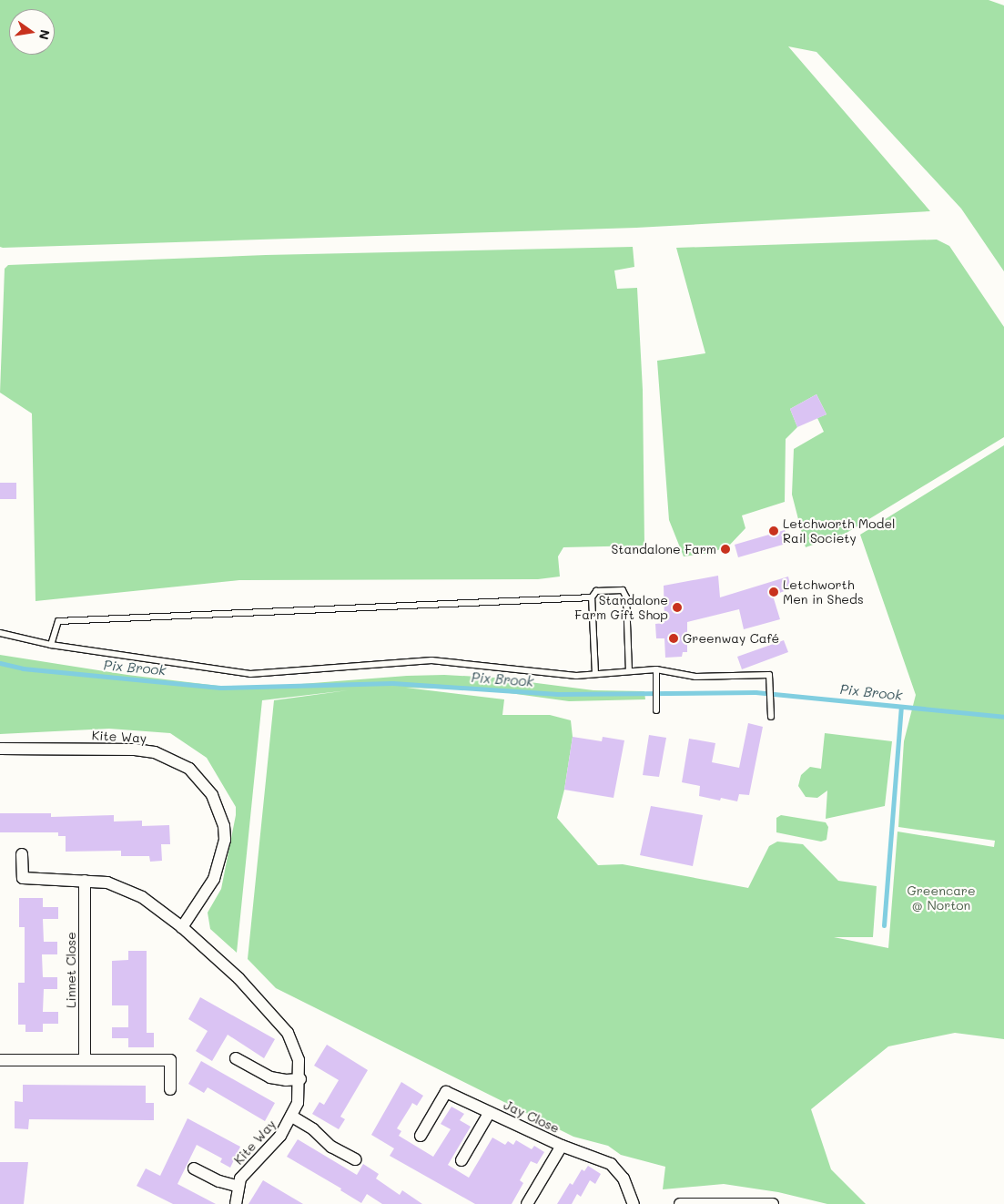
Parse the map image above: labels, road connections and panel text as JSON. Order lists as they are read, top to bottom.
{
  "streets": {
    "street": ["Kite Way", "Linnet Close", "Jay Close"]
  },
  "crossings": [
    ["Kite Way", "Linnet Close"]
  ],
  "water": ["Pix Brook"],
  "parks": ["Greencare @ Norton"],
  "places": [
    "Letchworth Model Rail Society",
    "Standalone Farm",
    "Letchworth Men in Sheds",
    "Standalone Farm Gift Shop",
    "Greenway Café"
  ],
  "north": "right"
}
